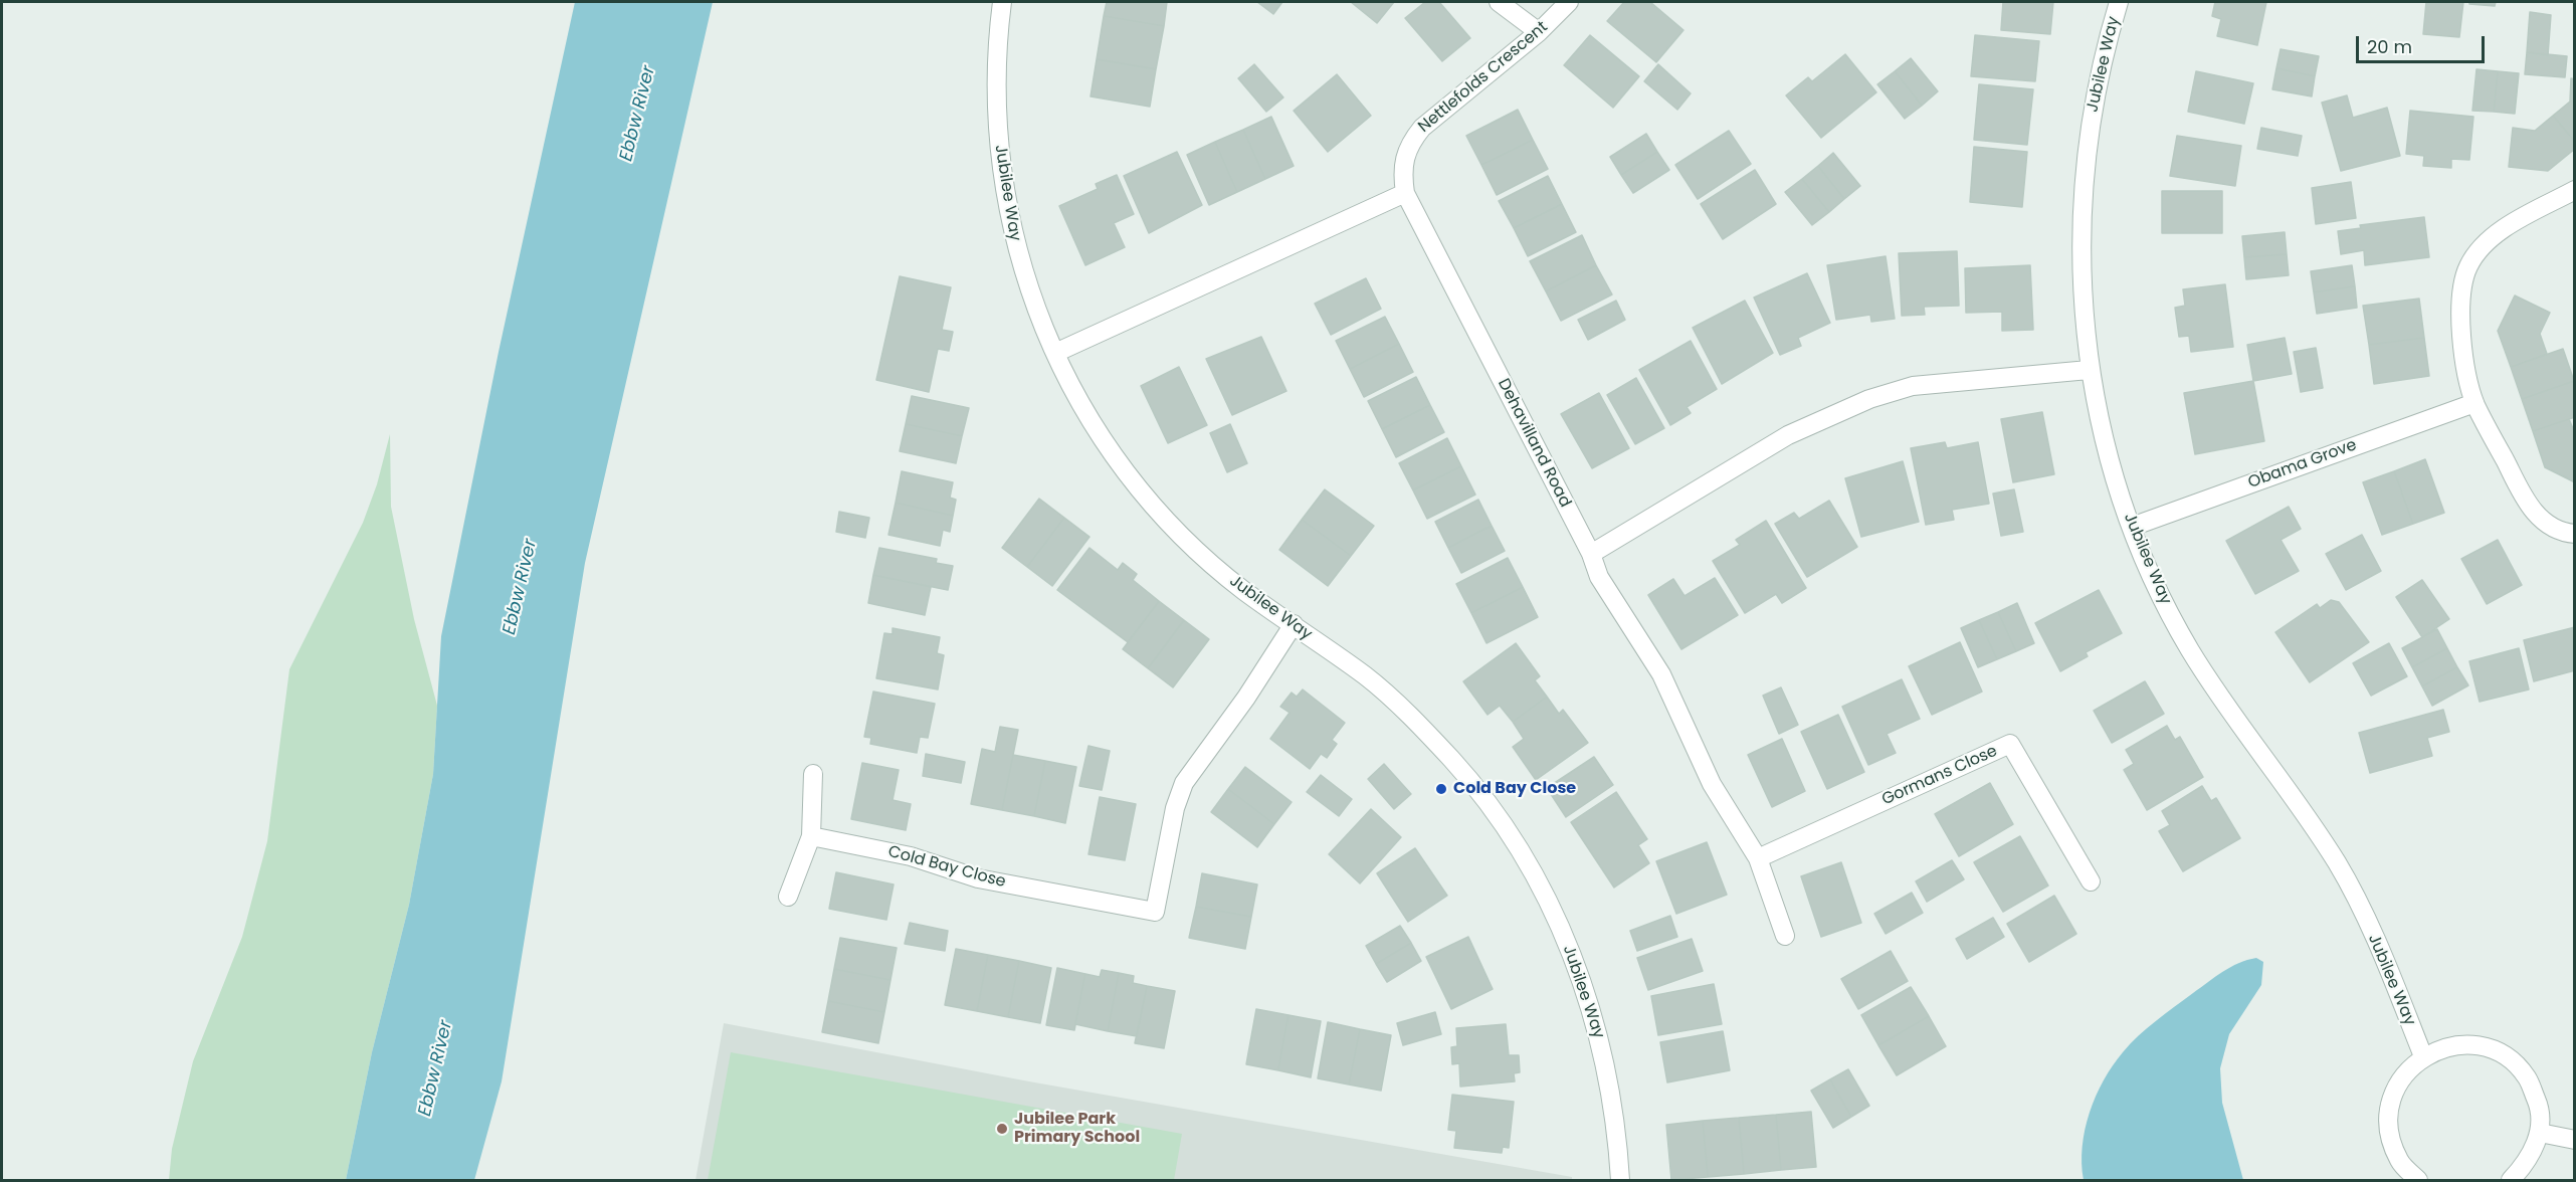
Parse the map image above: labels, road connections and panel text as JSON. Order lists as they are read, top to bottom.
{
  "streets": {
    "street": [
      "Jubilee Way",
      "Nettlefolds Crescent",
      "Dehavilland Road",
      "Obama Grove",
      "Gormans Close",
      "Cold Bay Close"
    ]
  },
  "crossings": [
    ["Jubilee Way", "Obama Grove"],
    ["Jubilee Way", "Cold Bay Close"],
    ["Nettlefolds Crescent", "Dehavilland Road"]
  ],
  "water": ["Ebbw River"],
  "places": ["Cold Bay Close", "Jubilee Park Primary School"],
  "scale_bar": "20 m"
}
